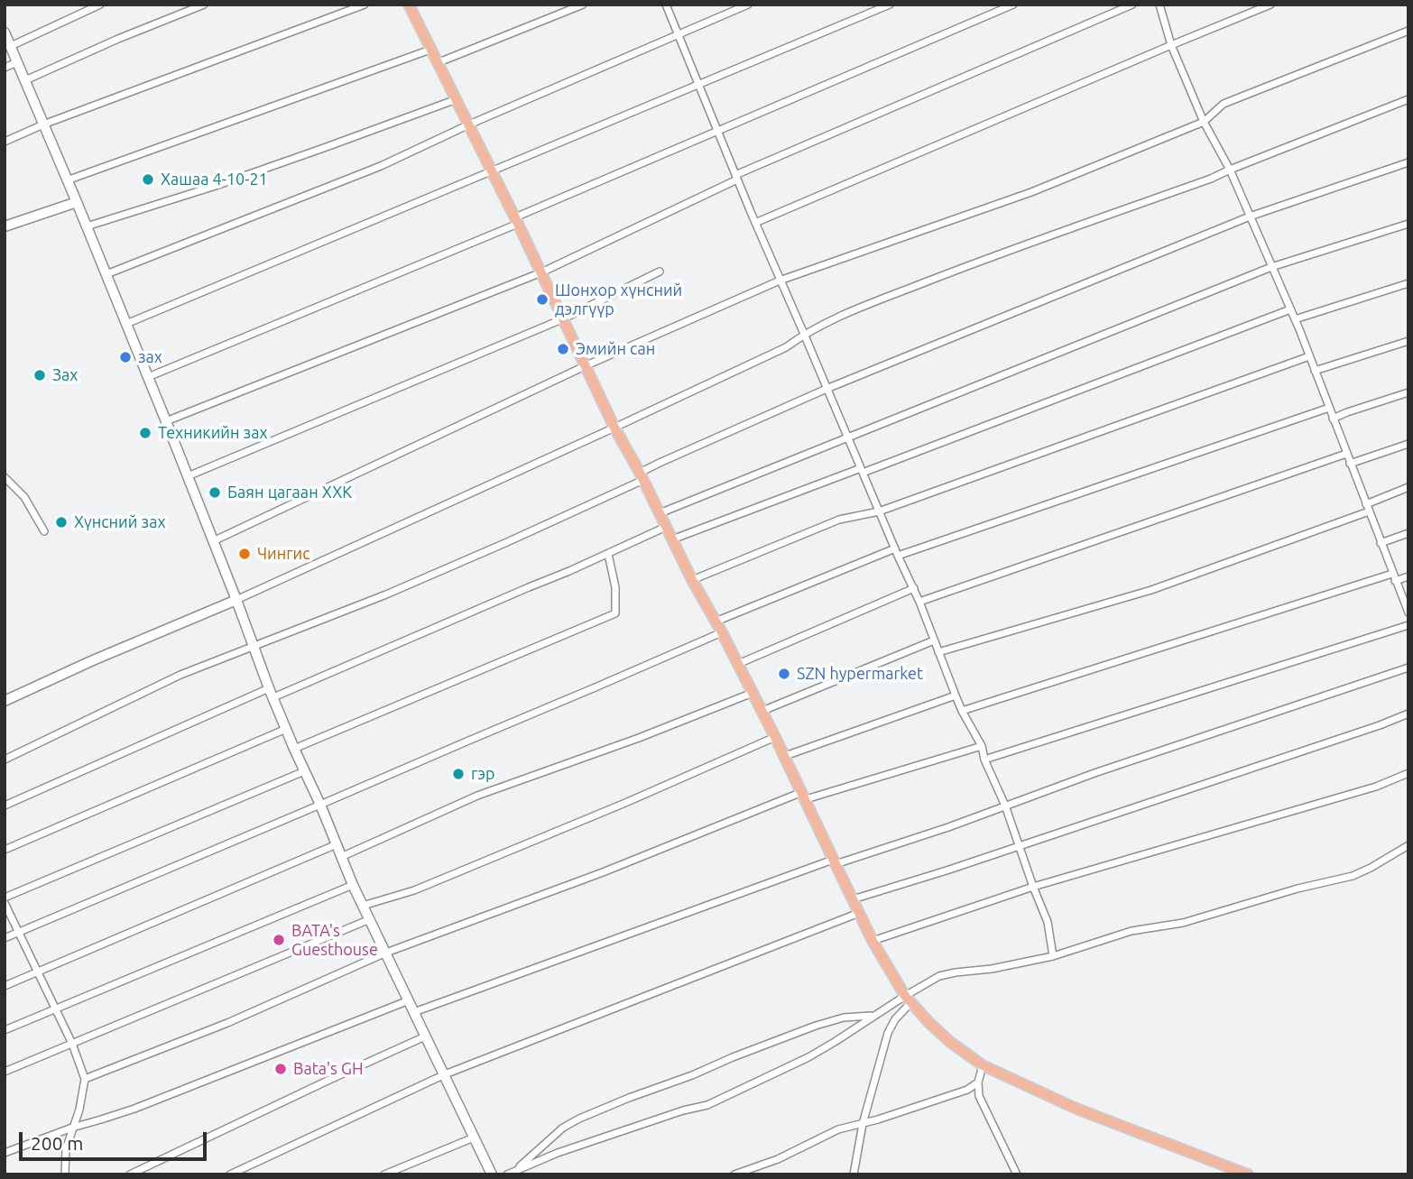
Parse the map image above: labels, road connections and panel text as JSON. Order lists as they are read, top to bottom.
{
  "places": [
    "Хашаа 4-10-21",
    "Шонхор хүнсний дэлгүүр",
    "Эмийн сан",
    "зах",
    "Зах",
    "Техникийн зах",
    "Баян цагаан ХХК",
    "Хүнсний зах",
    "Чингис",
    "SZN hypermarket",
    "гэр",
    "BATA's Guesthouse",
    "Bata's GH"
  ],
  "scale_bar": "200 m"
}
